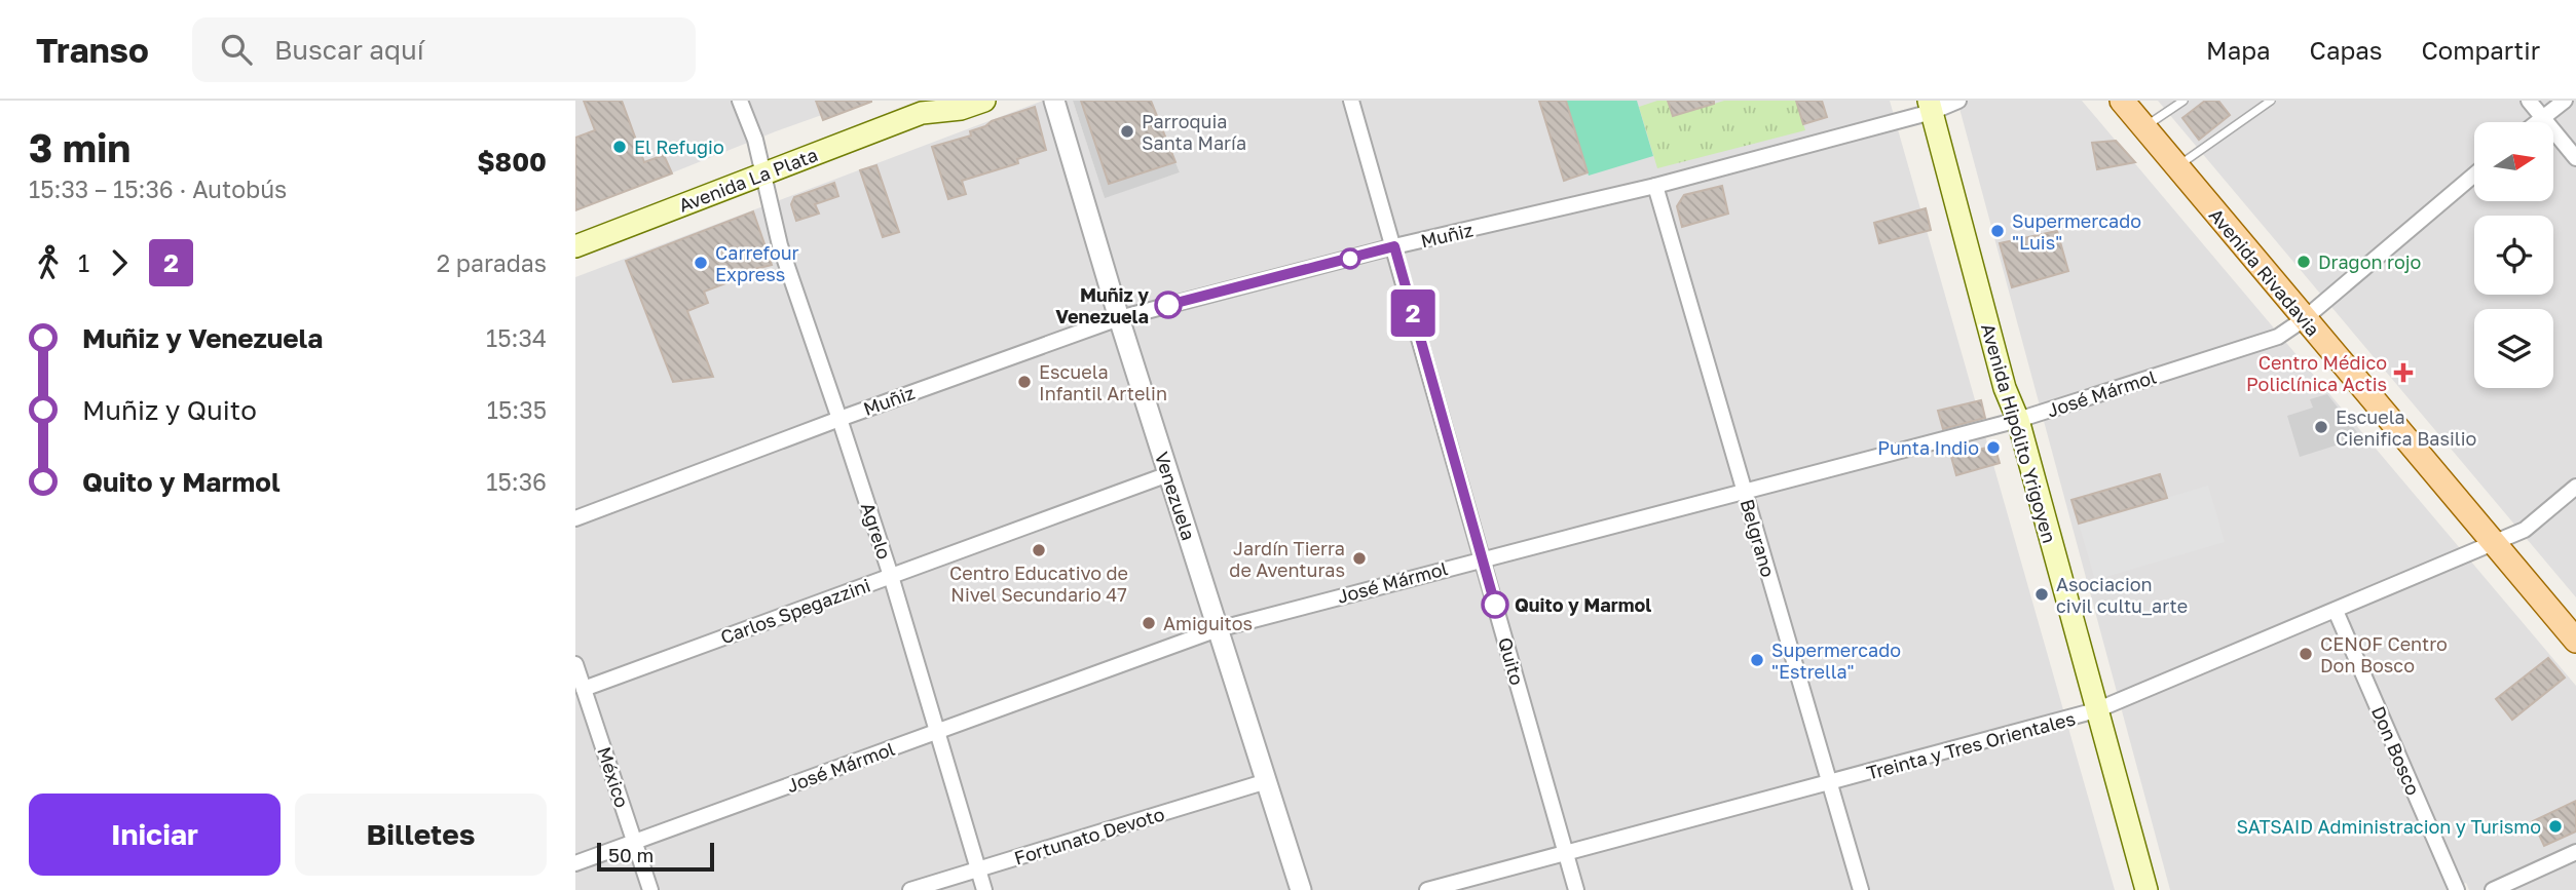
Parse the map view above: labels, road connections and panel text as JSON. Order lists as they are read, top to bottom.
{
  "streets": {
    "main road": ["Avenida La Plata", "Avenida Rivadavia", "Avenida Hipólito Yrigoyen"],
    "street": [
      "Muñiz",
      "José Mármol",
      "Venezuela",
      "Agrelo",
      "Belgrano",
      "Carlos Spegazzini",
      "Quito",
      "Treinta y Tres Orientales",
      "Don Bosco",
      "México",
      "Fortunato Devoto"
    ]
  },
  "crossings": [
    ["Avenida La Plata", "Agrelo"],
    ["Muñiz", "Avenida Hipólito Yrigoyen"],
    ["Muñiz", "Venezuela"],
    ["Muñiz", "Agrelo"],
    ["Muñiz", "Belgrano"],
    ["Muñiz", "Quito"],
    ["Avenida Rivadavia", "José Mármol"],
    ["Avenida Rivadavia", "Treinta y Tres Orientales"],
    ["José Mármol", "Avenida Hipólito Yrigoyen"],
    ["José Mármol", "Venezuela"],
    ["José Mármol", "Agrelo"],
    ["José Mármol", "Belgrano"],
    ["José Mármol", "Quito"],
    ["José Mármol", "México"],
    ["Avenida Hipólito Yrigoyen", "Treinta y Tres Orientales"],
    ["Venezuela", "Carlos Spegazzini"],
    ["Venezuela", "Fortunato Devoto"],
    ["Agrelo", "Carlos Spegazzini"],
    ["Agrelo", "Fortunato Devoto"],
    ["Belgrano", "Treinta y Tres Orientales"],
    ["Carlos Spegazzini", "México"],
    ["Quito", "Treinta y Tres Orientales"],
    ["Treinta y Tres Orientales", "Don Bosco"]
  ],
  "places": {
    "other": [
      "Parroquia Santa María",
      "El Refugio",
      "Supermercado \"Luis\"",
      "Dragon rojo",
      "Carrefour Express",
      "Muñiz y Venezuela",
      "Escuela Infantil Artelin",
      "Escuela Cienifica Basilio",
      "Punta Indio",
      "Centro Educativo de Nivel Secundario 47",
      "Jardín Tierra de Aventuras",
      "Asociacion civil cultu_arte",
      "Quito y Marmol",
      "Amiguitos",
      "CENOF Centro Don Bosco",
      "Supermercado \"Estrella\"",
      "SATSAID Administracion y Turismo"
    ],
    "health": ["Centro Médico Policlínica Actis"]
  },
  "lines": ["bus line 2"],
  "scale_bar": "50 m",
  "north": "right",
  "page": {
    "header": "Transo",
    "search": "Buscar aquí",
    "nav": ["Mapa", "Capas", "Compartir"],
    "heading": ["3 min", "15:33 – 15:36 · Autobús", "$800"],
    "on_map": "2",
    "legs": ["1", "2", "2 paradas"],
    "list": [
      {
        "name": "Muñiz y Venezuela",
        "value": "15:34"
      },
      {
        "name": "Muñiz y Quito",
        "value": "15:35"
      },
      {
        "name": "Quito y Marmol",
        "value": "15:36"
      }
    ],
    "buttons": ["Iniciar", "Billetes"],
    "scale": "50 m"
  }
}
